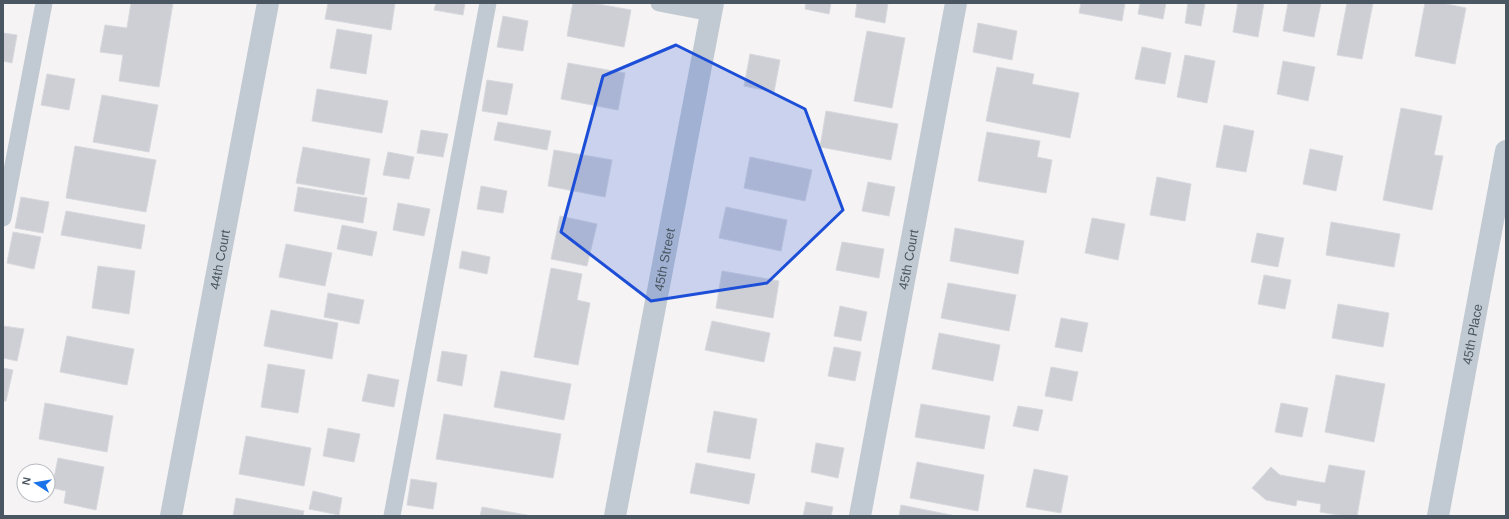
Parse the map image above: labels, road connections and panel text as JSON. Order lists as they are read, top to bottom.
{
  "streets": {
    "street": [
      "45th Street",
      "44th Court",
      "45th Court",
      "45th Place"
    ]
  },
  "north": "left"
}
